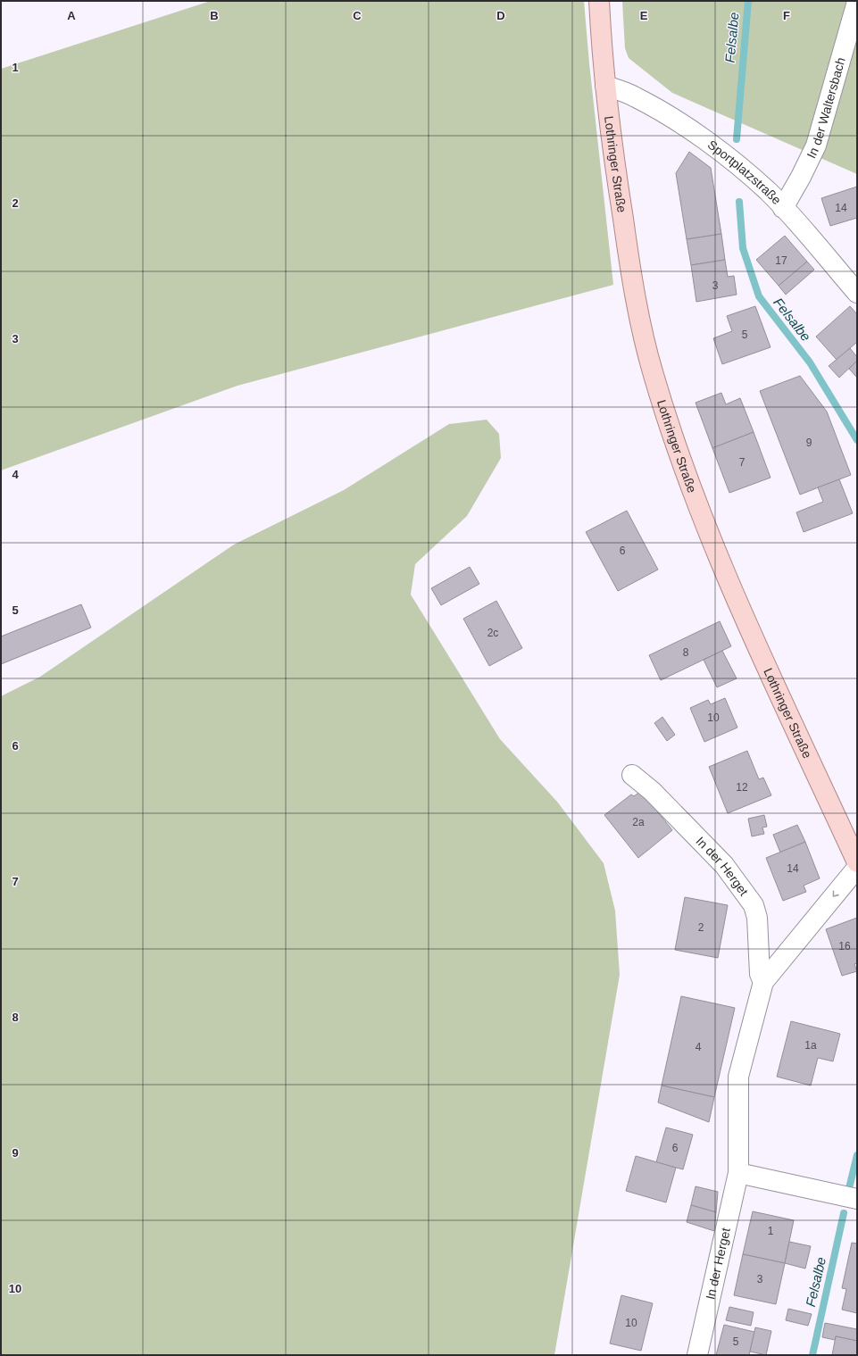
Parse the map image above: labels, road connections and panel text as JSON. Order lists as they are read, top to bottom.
{
  "streets": {
    "main road": ["Lothringer Straße"],
    "street": ["In der Waltersbach", "Sportplatzstraße", "In der Herget"]
  },
  "crossings": [
    ["In der Waltersbach", "Sportplatzstraße"],
    ["Lothringer Straße", "Sportplatzstraße"]
  ],
  "water": ["Felsalbe"],
  "house_numbers": [
    "14",
    "17",
    "3",
    "5",
    "9",
    "7",
    "6",
    "2c",
    "8",
    "10",
    "12",
    "2a",
    "14",
    "2",
    "16",
    "1a",
    "4",
    "6",
    "1",
    "3",
    "10",
    "5"
  ],
  "grid": {
    "columns": [
      "A",
      "B",
      "C",
      "D",
      "E",
      "F"
    ],
    "rows": [
      "1",
      "2",
      "3",
      "4",
      "5",
      "6",
      "7",
      "8",
      "9",
      "10"
    ]
  }
}
